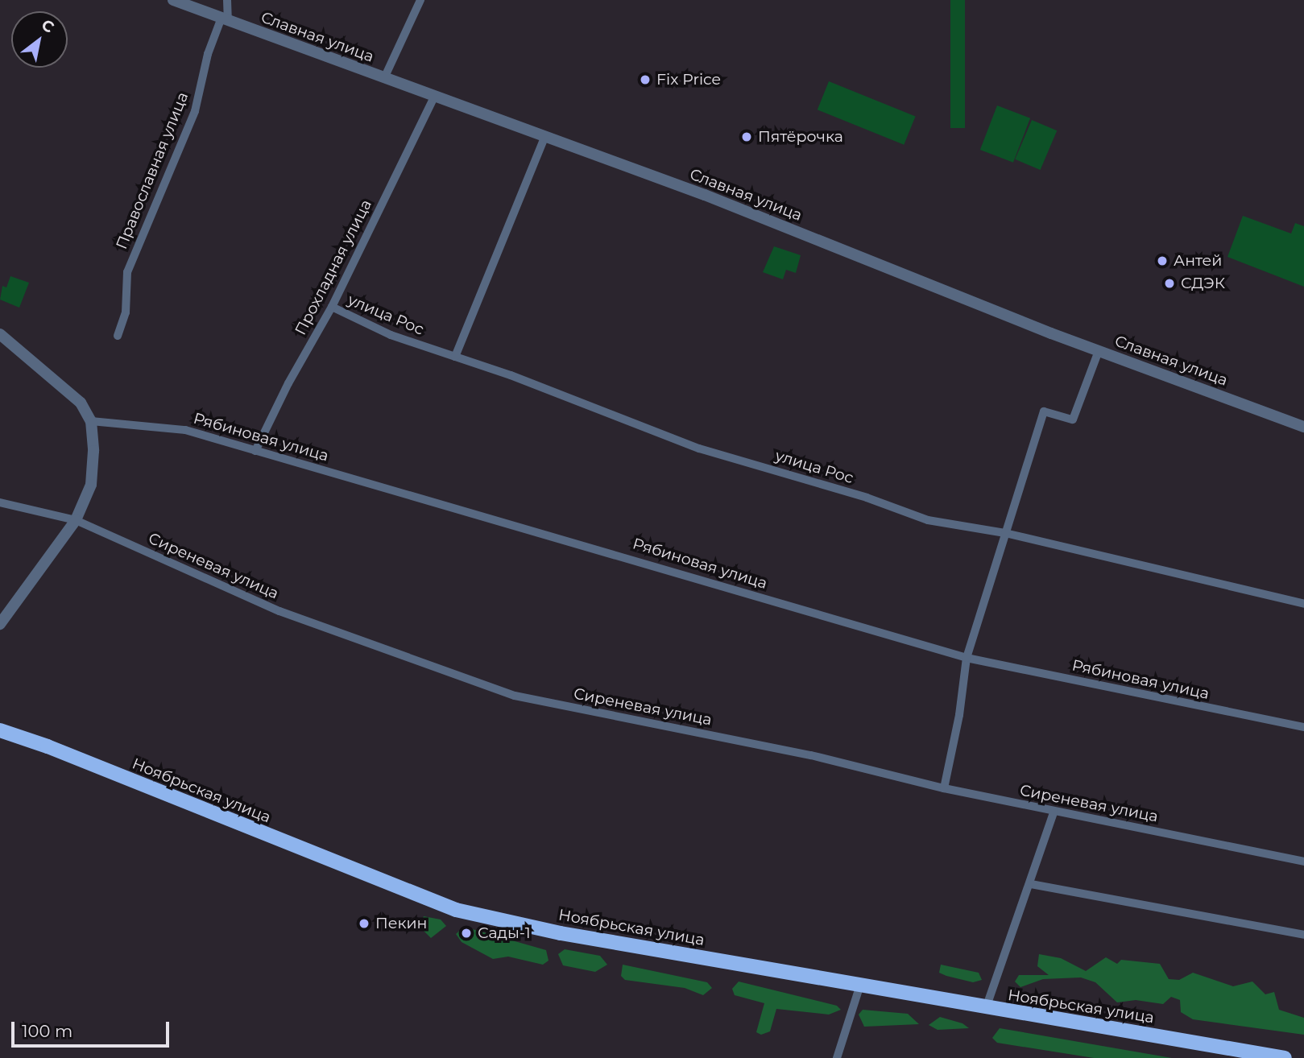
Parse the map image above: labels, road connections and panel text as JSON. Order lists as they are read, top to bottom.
{
  "streets": {
    "highway": ["Ноябрьская улица"],
    "street": [
      "Славная улица",
      "Православная улица",
      "Прохладная улица",
      "улица Рос",
      "Рябиновая улица",
      "Сиреневая улица"
    ]
  },
  "crossings": [
    ["Славная улица", "Православная улица"],
    ["Славная улица", "Прохладная улица"],
    ["Прохладная улица", "улица Рос"],
    ["Прохладная улица", "Рябиновая улица"]
  ],
  "places": [
    "Fix Price",
    "Пятёрочка",
    "Антей",
    "СДЭК",
    "Пекин",
    "Сады-1"
  ],
  "scale_bar": "100 m",
  "north": "top right"
}
